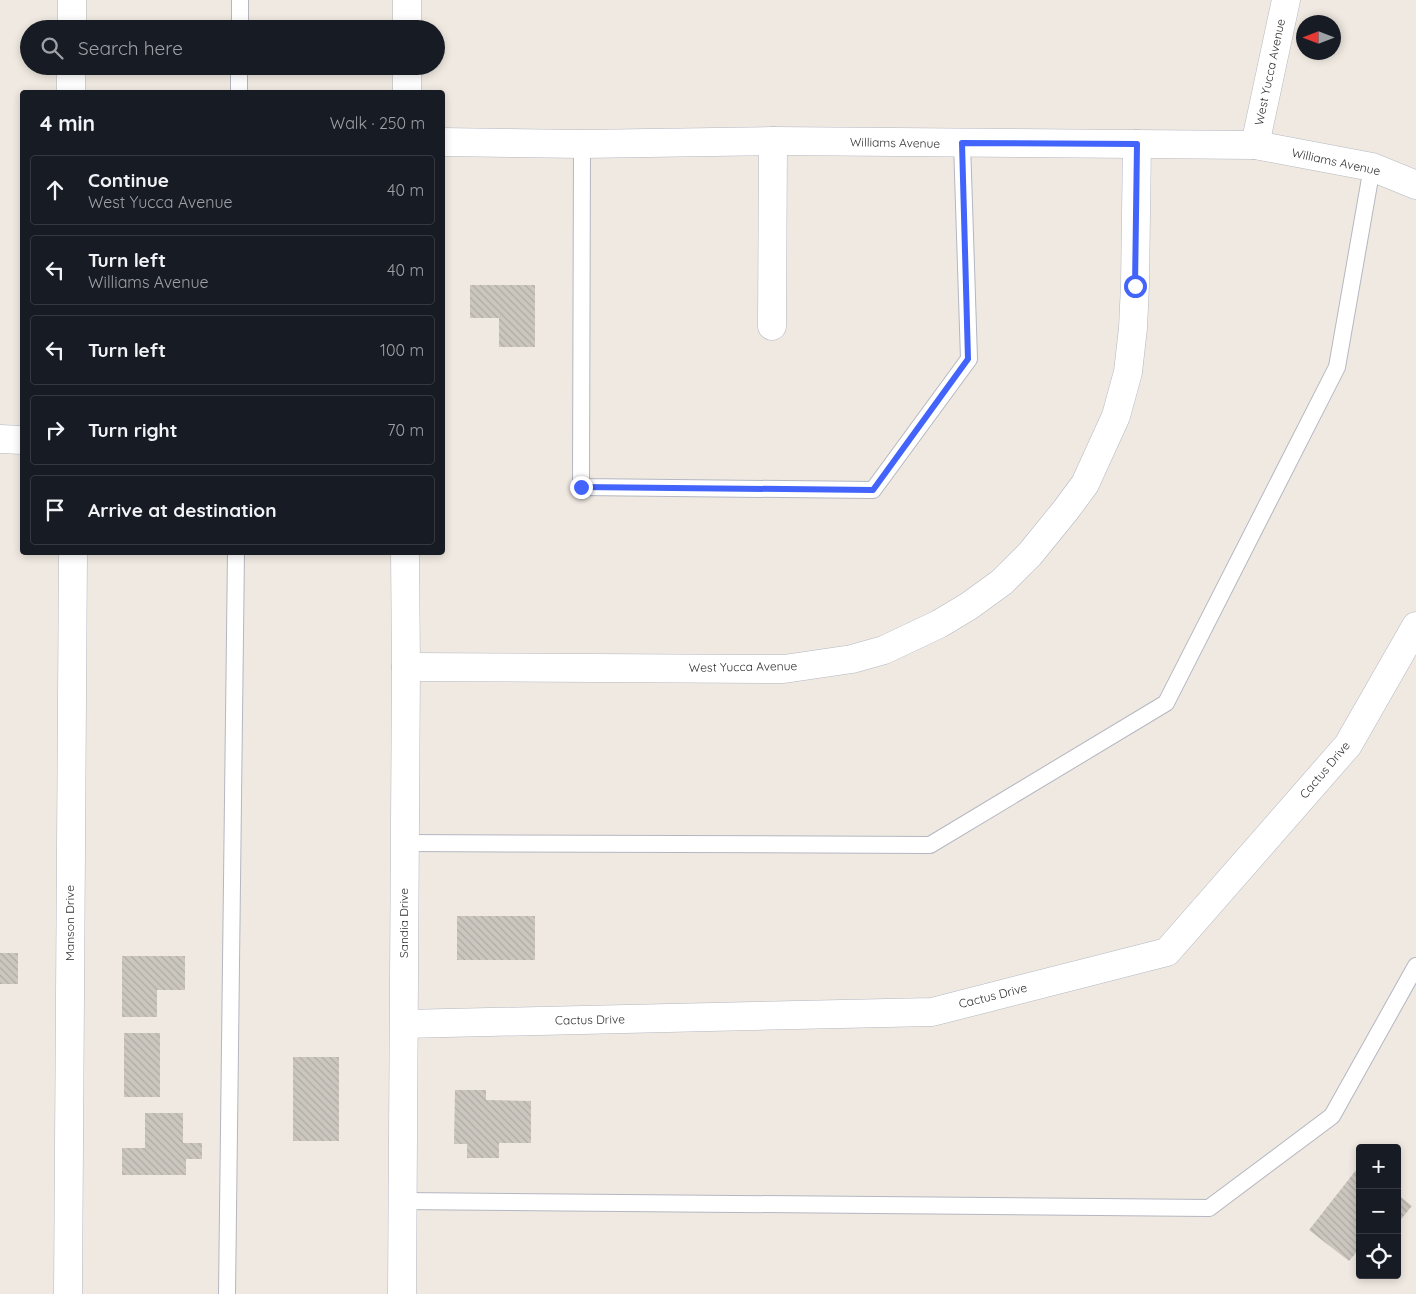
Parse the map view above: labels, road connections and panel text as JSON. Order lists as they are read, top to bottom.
{
  "streets": {
    "street": [
      "West Yucca Avenue",
      "Williams Avenue",
      "Cactus Drive",
      "Manson Drive",
      "Sandia Drive"
    ]
  },
  "crossings": [
    ["West Yucca Avenue", "Williams Avenue"],
    ["West Yucca Avenue", "Sandia Drive"],
    ["Cactus Drive", "Sandia Drive"]
  ],
  "north": "left",
  "page": {
    "search": "Search here",
    "heading": ["4 min", "Walk · 250 m"],
    "list": [
      ["Continue", "West Yucca Avenue", "40 m"],
      ["Turn left", "Williams Avenue", "40 m"],
      ["Turn left", "100 m"],
      ["Turn right", "70 m"],
      "Arrive at destination"
    ],
    "map_buttons": ["+", "−"]
  }
}
